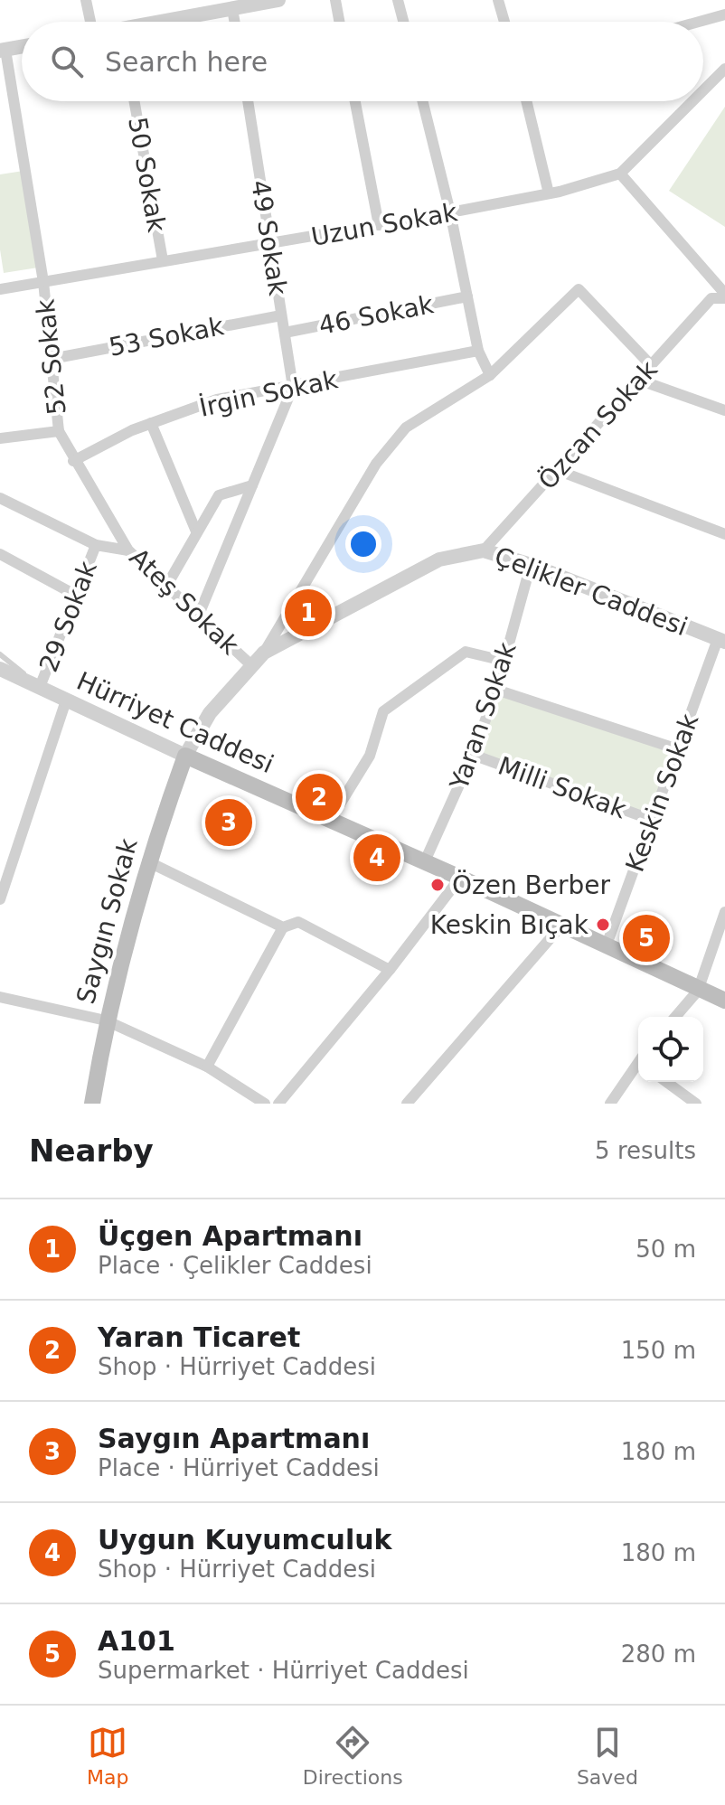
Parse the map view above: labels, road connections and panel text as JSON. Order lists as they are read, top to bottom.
{
  "streets": {
    "main road": ["Hürriyet Caddesi", "Saygın Sokak"],
    "street": [
      "50 Sokak",
      "Uzun Sokak",
      "49 Sokak",
      "46 Sokak",
      "53 Sokak",
      "52 Sokak",
      "İrgin Sokak",
      "Özcan Sokak",
      "Çelikler Caddesi",
      "Ateş Sokak",
      "29 Sokak",
      "Yaran Sokak",
      "Milli Sokak",
      "Keskin Sokak"
    ]
  },
  "crossings": [
    ["50 Sokak", "Uzun Sokak"],
    ["Uzun Sokak", "49 Sokak"],
    ["Uzun Sokak", "52 Sokak"],
    ["49 Sokak", "46 Sokak"],
    ["49 Sokak", "53 Sokak"],
    ["49 Sokak", "İrgin Sokak"],
    ["53 Sokak", "52 Sokak"],
    ["İrgin Sokak", "Ateş Sokak"],
    ["Özcan Sokak", "Çelikler Caddesi"],
    ["Çelikler Caddesi", "Ateş Sokak"],
    ["Çelikler Caddesi", "Yaran Sokak"],
    ["Çelikler Caddesi", "Hürriyet Caddesi"],
    ["Çelikler Caddesi", "Keskin Sokak"],
    ["Çelikler Caddesi", "Saygın Sokak"],
    ["29 Sokak", "Hürriyet Caddesi"],
    ["Yaran Sokak", "Hürriyet Caddesi"],
    ["Yaran Sokak", "Milli Sokak"],
    ["Hürriyet Caddesi", "Keskin Sokak"],
    ["Hürriyet Caddesi", "Saygın Sokak"],
    ["Milli Sokak", "Keskin Sokak"]
  ],
  "places": ["Özen Berber", "Keskin Bıçak"],
  "page": {
    "search": "Search here",
    "pins": [
      "1",
      "2",
      "3",
      "4",
      "5"
    ],
    "heading": ["Nearby", "5 results"],
    "list": [
      {
        "mark": "1",
        "name": "Üçgen Apartmanı",
        "note": "Place · Çelikler Caddesi",
        "value": "50 m"
      },
      {
        "mark": "2",
        "name": "Yaran Ticaret",
        "note": "Shop · Hürriyet Caddesi",
        "value": "150 m"
      },
      {
        "mark": "3",
        "name": "Saygın Apartmanı",
        "note": "Place · Hürriyet Caddesi",
        "value": "180 m"
      },
      {
        "mark": "4",
        "name": "Uygun Kuyumculuk",
        "note": "Shop · Hürriyet Caddesi",
        "value": "180 m"
      },
      {
        "mark": "5",
        "name": "A101",
        "note": "Supermarket · Hürriyet Caddesi",
        "value": "280 m"
      }
    ],
    "nav": ["Map", "Directions", "Saved"]
  }
}
